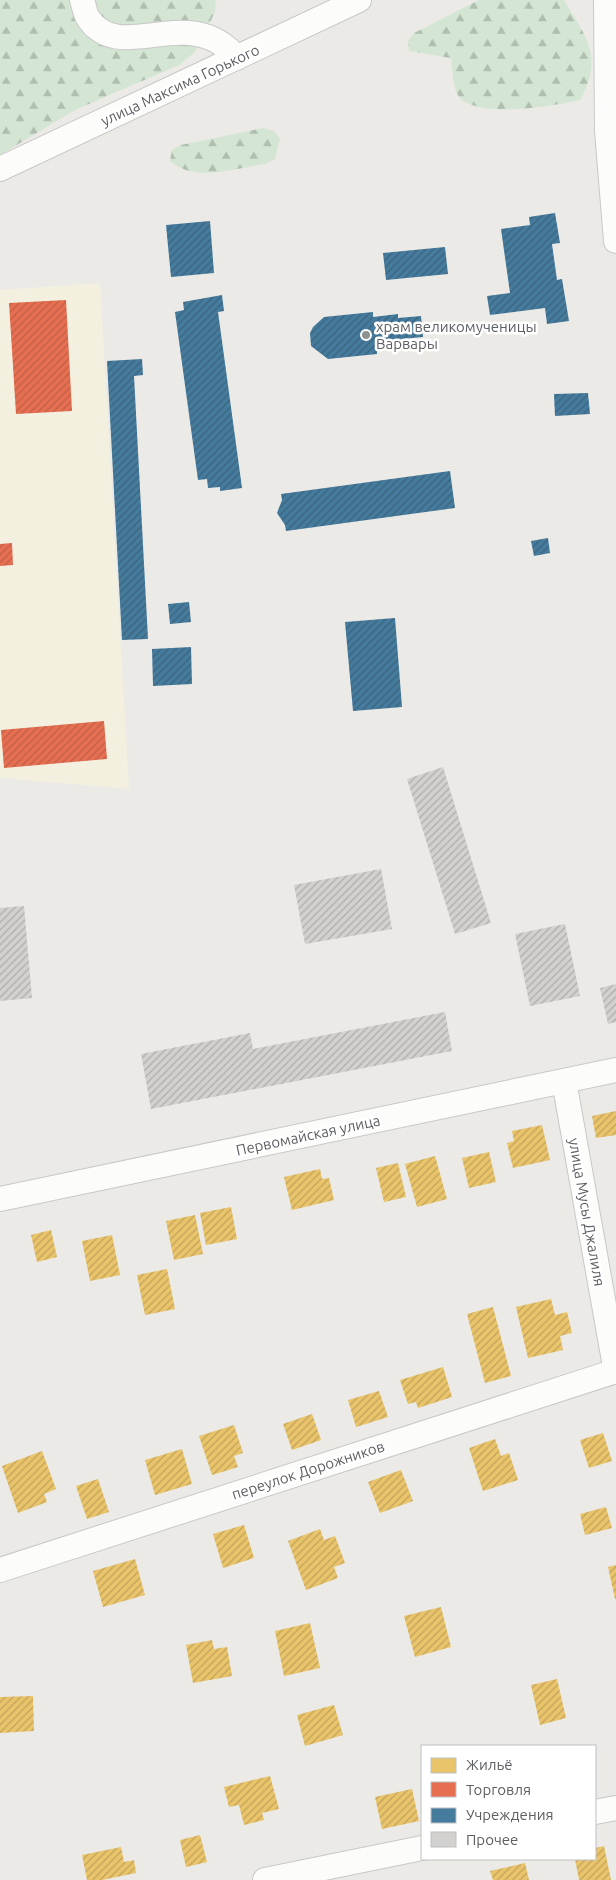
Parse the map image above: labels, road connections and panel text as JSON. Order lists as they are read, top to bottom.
{
  "streets": {
    "street": [
      "улица Максима Горького",
      "Первомайская улица",
      "улица Мусы Джалиля",
      "переулок Дорожников"
    ]
  },
  "crossings": [
    ["Первомайская улица", "улица Мусы Джалиля"],
    ["улица Мусы Джалиля", "переулок Дорожников"]
  ],
  "places": ["храм великомученицы Варвары"],
  "legend": [
    "Жильё",
    "Торговля",
    "Учреждения",
    "Прочее"
  ]
}
